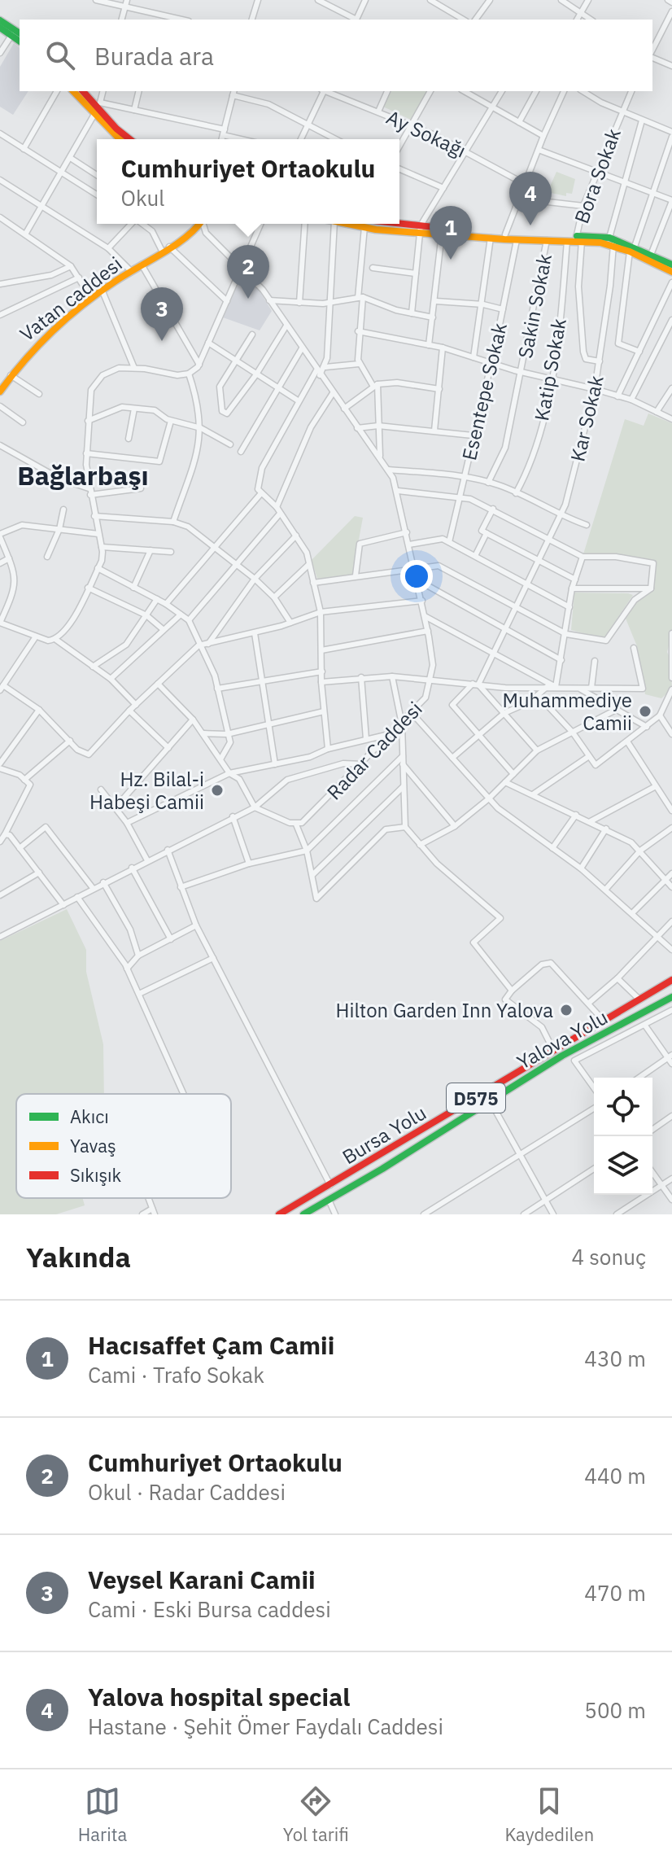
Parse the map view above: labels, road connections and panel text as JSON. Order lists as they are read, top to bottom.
{
  "streets": {
    "main road": [
      "Vatan caddesi",
      "Yalova Yolu",
      "D575",
      "Bursa Yolu"
    ],
    "street": [
      "Ay Sokağı",
      "Bora Sokak",
      "Sakin Sokak",
      "Katip Sokak",
      "Esentepe Sokak",
      "Kar Sokak",
      "Radar Caddesi"
    ]
  },
  "crossings": [
    ["Bora Sokak", "Kar Sokak"]
  ],
  "districts": ["Bağlarbaşı"],
  "places": ["Muhammediye Camii", "Hz. Bilal-i Habeşi Camii", "Hilton Garden Inn Yalova"],
  "legend": ["Akıcı", "Yavaş", "Sıkışık"],
  "page": {
    "search": "Burada ara",
    "popup": ["Cumhuriyet Ortaokulu", "Okul"],
    "pins": [
      "4",
      "1",
      "2",
      "3"
    ],
    "heading": ["Yakında", "4 sonuç"],
    "list": [
      {
        "mark": "1",
        "name": "Hacısaffet Çam Camii",
        "note": "Cami · Trafo Sokak",
        "value": "430 m"
      },
      {
        "mark": "2",
        "name": "Cumhuriyet Ortaokulu",
        "note": "Okul · Radar Caddesi",
        "value": "440 m"
      },
      {
        "mark": "3",
        "name": "Veysel Karani Camii",
        "note": "Cami · Eski Bursa caddesi",
        "value": "470 m"
      },
      {
        "mark": "4",
        "name": "Yalova hospital special",
        "note": "Hastane · Şehit Ömer Faydalı Caddesi",
        "value": "500 m"
      }
    ],
    "nav": ["Harita", "Yol tarifi", "Kaydedilen"]
  }
}
